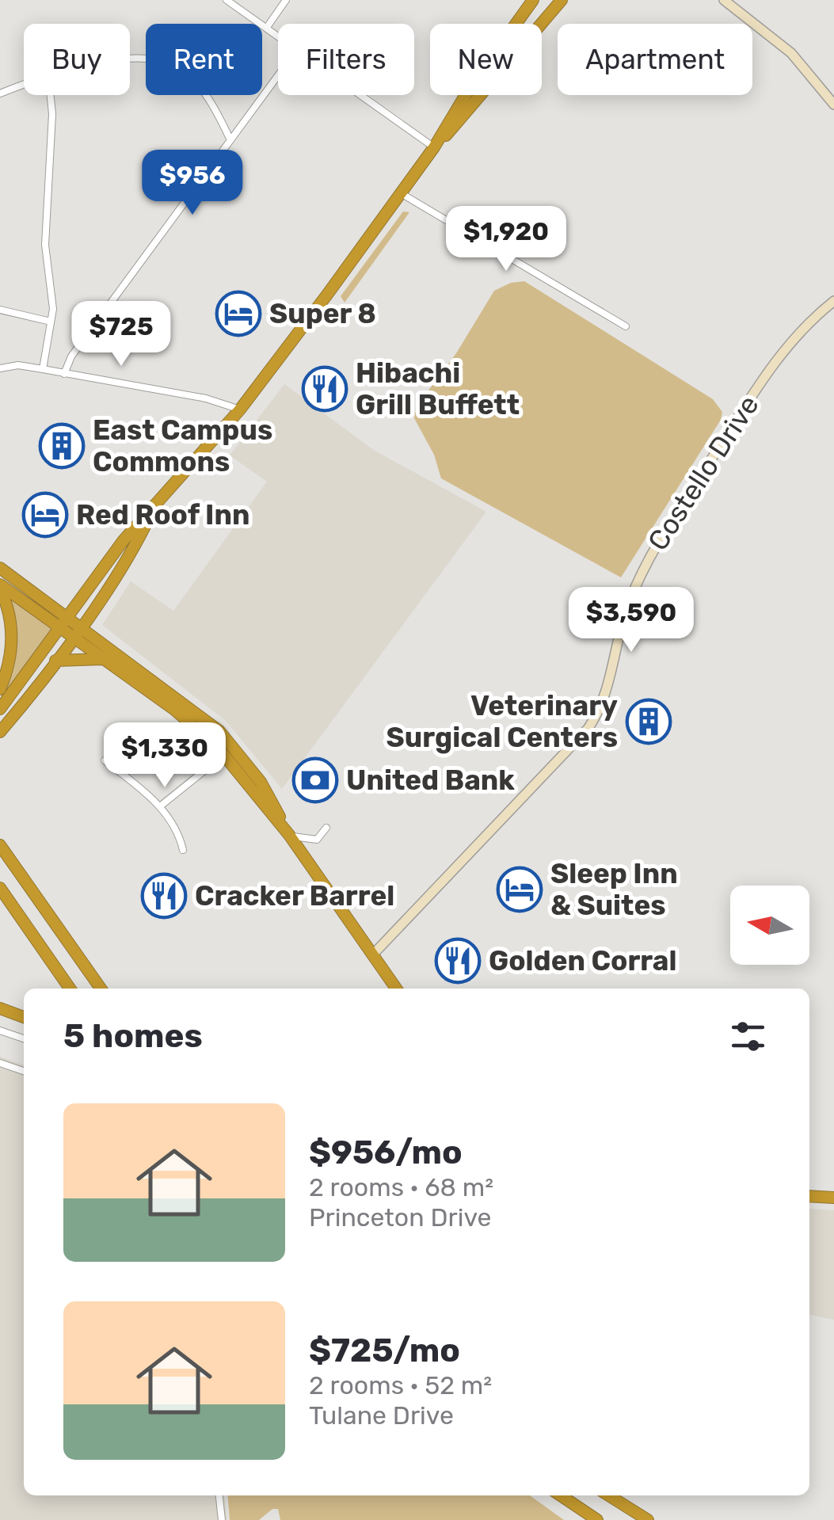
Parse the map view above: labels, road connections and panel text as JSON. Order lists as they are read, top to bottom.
{
  "streets": {
    "street": ["Costello Drive"]
  },
  "places": {
    "hotel": ["Super 8", "Red Roof Inn", "Sleep Inn & Suites"],
    "restaurant": ["Hibachi Grill Buffett", "Cracker Barrel", "Golden Corral"],
    "building": ["East Campus Commons", "Veterinary Surgical Centers"],
    "bank": ["United Bank"]
  },
  "north": "left",
  "page": {
    "chip": [
      "Buy",
      "Rent",
      "Filters",
      "New",
      "Apartment"
    ],
    "price": [
      "$956",
      "$1,920",
      "$725",
      "$3,590",
      "$1,330"
    ],
    "heading": "5 homes",
    "list": [
      {
        "name": "$956/mo",
        "note": "2 rooms · 68 m² · Princeton Drive"
      },
      {
        "name": "$725/mo",
        "note": "2 rooms · 52 m² · Tulane Drive"
      }
    ]
  }
}
